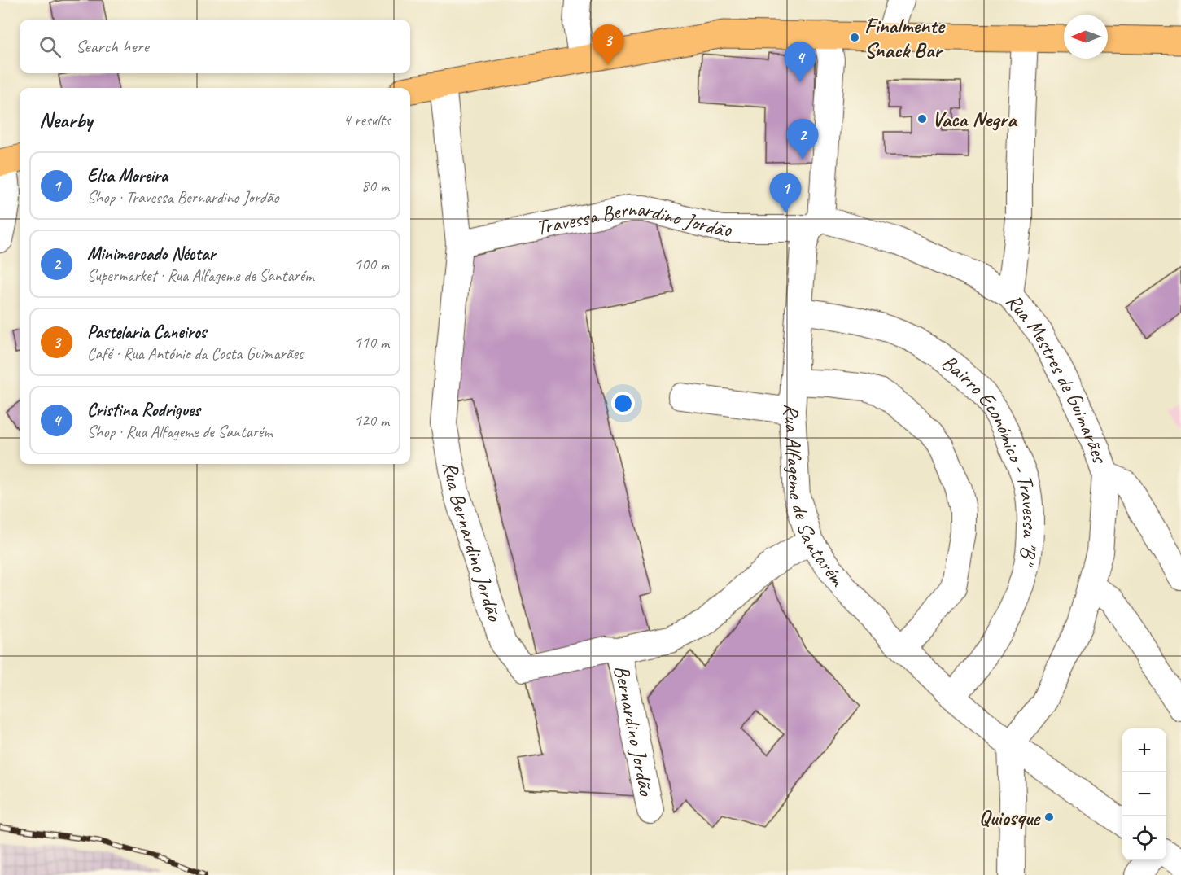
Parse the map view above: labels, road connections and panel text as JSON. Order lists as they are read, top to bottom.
{
  "streets": {
    "street": [
      "Travessa Bernardino Jordão",
      "Rua Mestres de Guimarães",
      "Bairro Económico - Travessa \"B\"",
      "Rua Alfageme de Santarém",
      "Rua Bernardino Jordão",
      "Bernardino Jordão"
    ]
  },
  "crossings": [
    ["Travessa Bernardino Jordão", "Rua Mestres de Guimarães"],
    ["Travessa Bernardino Jordão", "Rua Alfageme de Santarém"],
    ["Travessa Bernardino Jordão", "Rua Bernardino Jordão"],
    ["Rua Mestres de Guimarães", "Rua Alfageme de Santarém"],
    ["Bairro Económico - Travessa \"B\"", "Rua Alfageme de Santarém"],
    ["Rua Alfageme de Santarém", "Rua Bernardino Jordão"],
    ["Rua Bernardino Jordão", "Bernardino Jordão"]
  ],
  "places": ["Finalmente Snack Bar", "Vaca Negra", "Quiosque"],
  "north": "left",
  "page": {
    "search": "Search here",
    "pins": [
      "3",
      "4",
      "2",
      "1"
    ],
    "heading": ["Nearby", "4 results"],
    "list": [
      {
        "mark": "1",
        "name": "Elsa Moreira",
        "note": "Shop · Travessa Bernardino Jordão",
        "value": "80 m"
      },
      {
        "mark": "2",
        "name": "Minimercado Néctar",
        "note": "Supermarket · Rua Alfageme de Santarém",
        "value": "100 m"
      },
      {
        "mark": "3",
        "name": "Pastelaria Caneiros",
        "note": "Café · Rua António da Costa Guimarães",
        "value": "110 m"
      },
      {
        "mark": "4",
        "name": "Cristina Rodrigues",
        "note": "Shop · Rua Alfageme de Santarém",
        "value": "120 m"
      }
    ],
    "map_buttons": ["+", "−"]
  }
}
